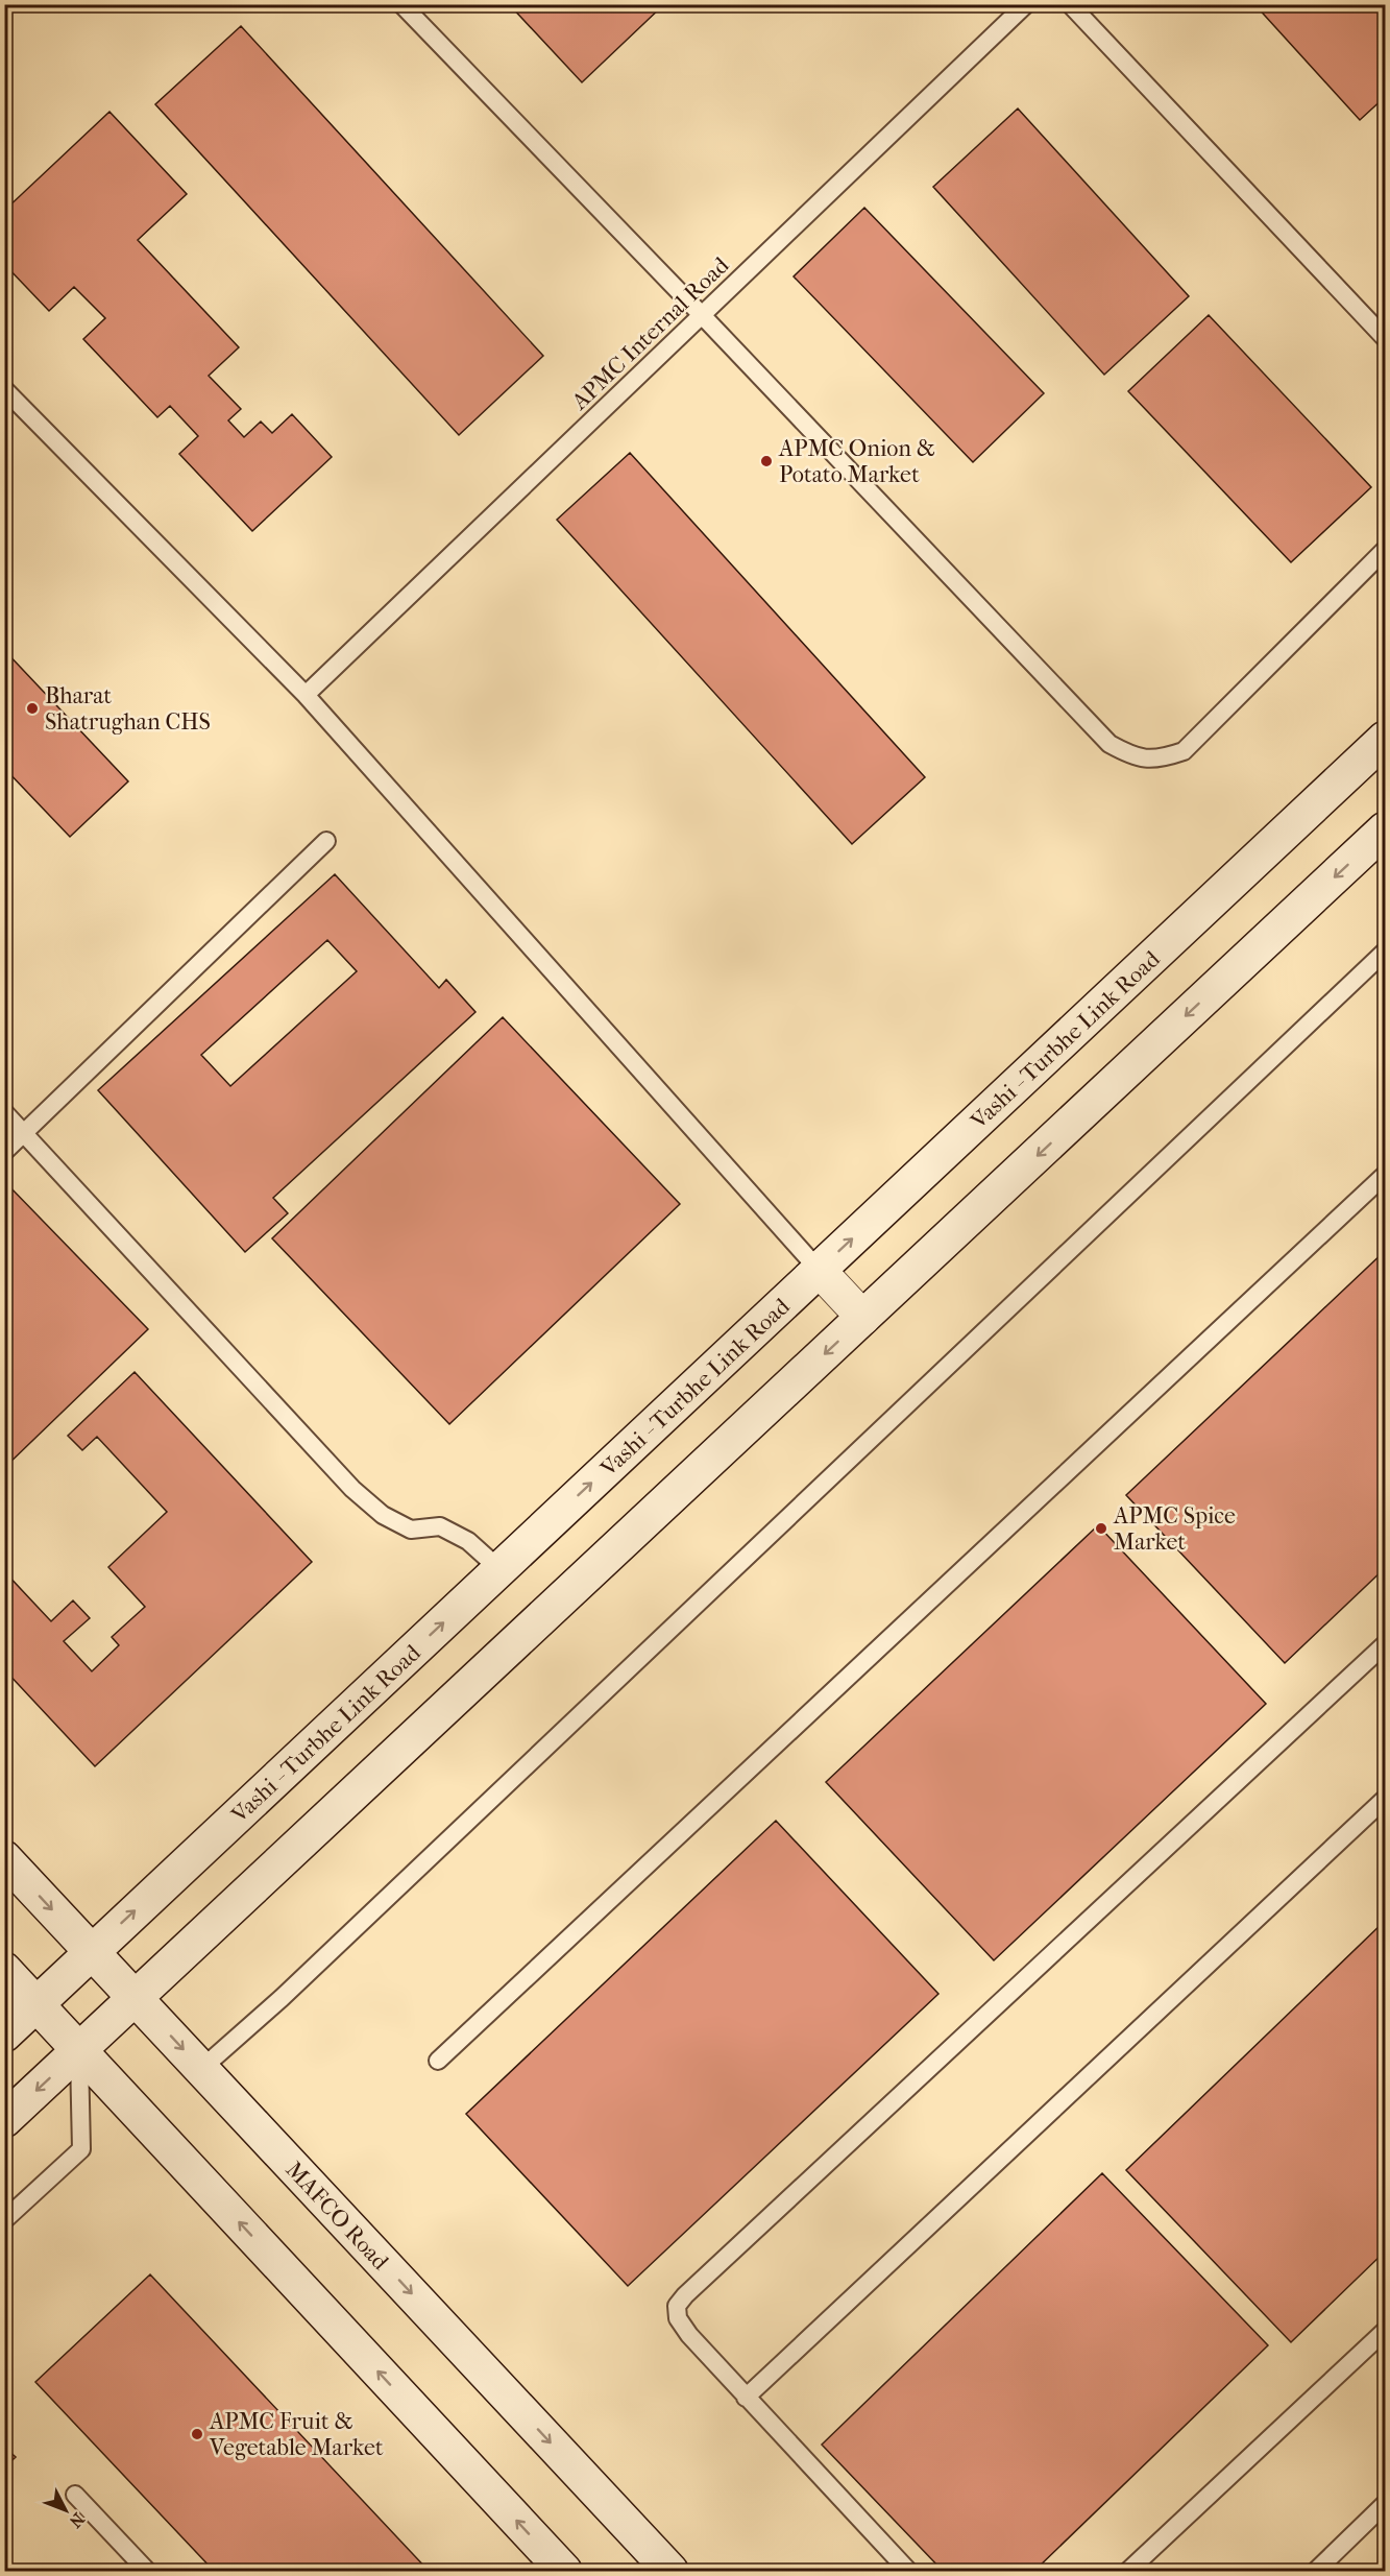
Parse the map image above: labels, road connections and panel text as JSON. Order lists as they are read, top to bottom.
{
  "streets": {
    "main road": ["Vashi - Turbhe Link Road", "MAFCO Road"],
    "lane": ["APMC Internal Road"]
  },
  "crossings": [
    ["Vashi - Turbhe Link Road", "MAFCO Road"]
  ],
  "places": [
    "APMC Onion & Potato Market",
    "Bharat Shatrughan CHS",
    "APMC Spice Market",
    "APMC Fruit & Vegetable Market"
  ],
  "north": "bottom right"
}
